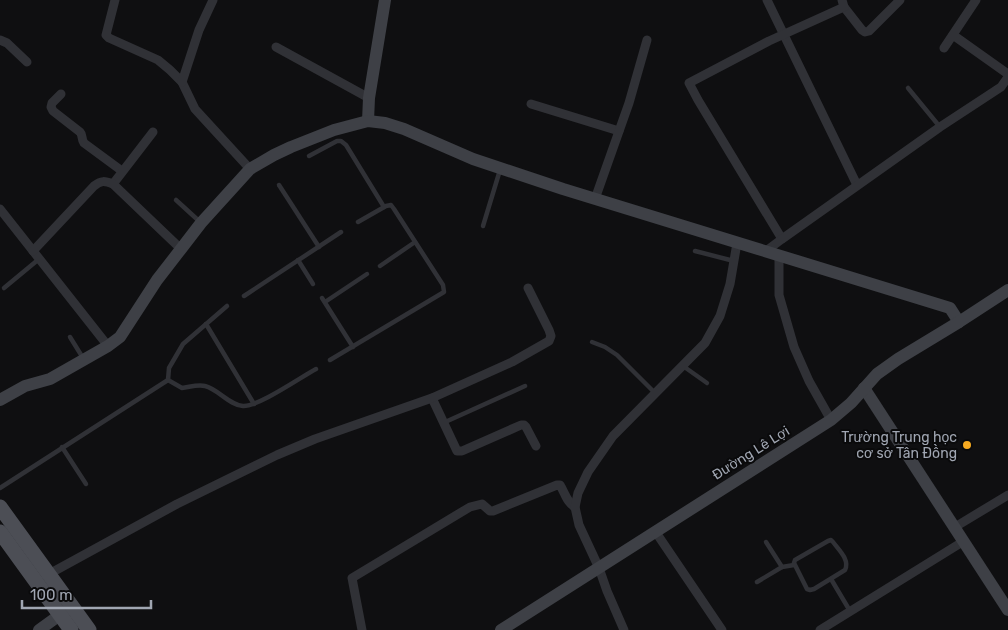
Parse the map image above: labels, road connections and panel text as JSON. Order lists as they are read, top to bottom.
{
  "streets": {
    "street": ["Đường Lê Lợi"]
  },
  "places": ["Trường Trung học cơ sở Tân Đồng"],
  "scale_bar": "100 m"
}
